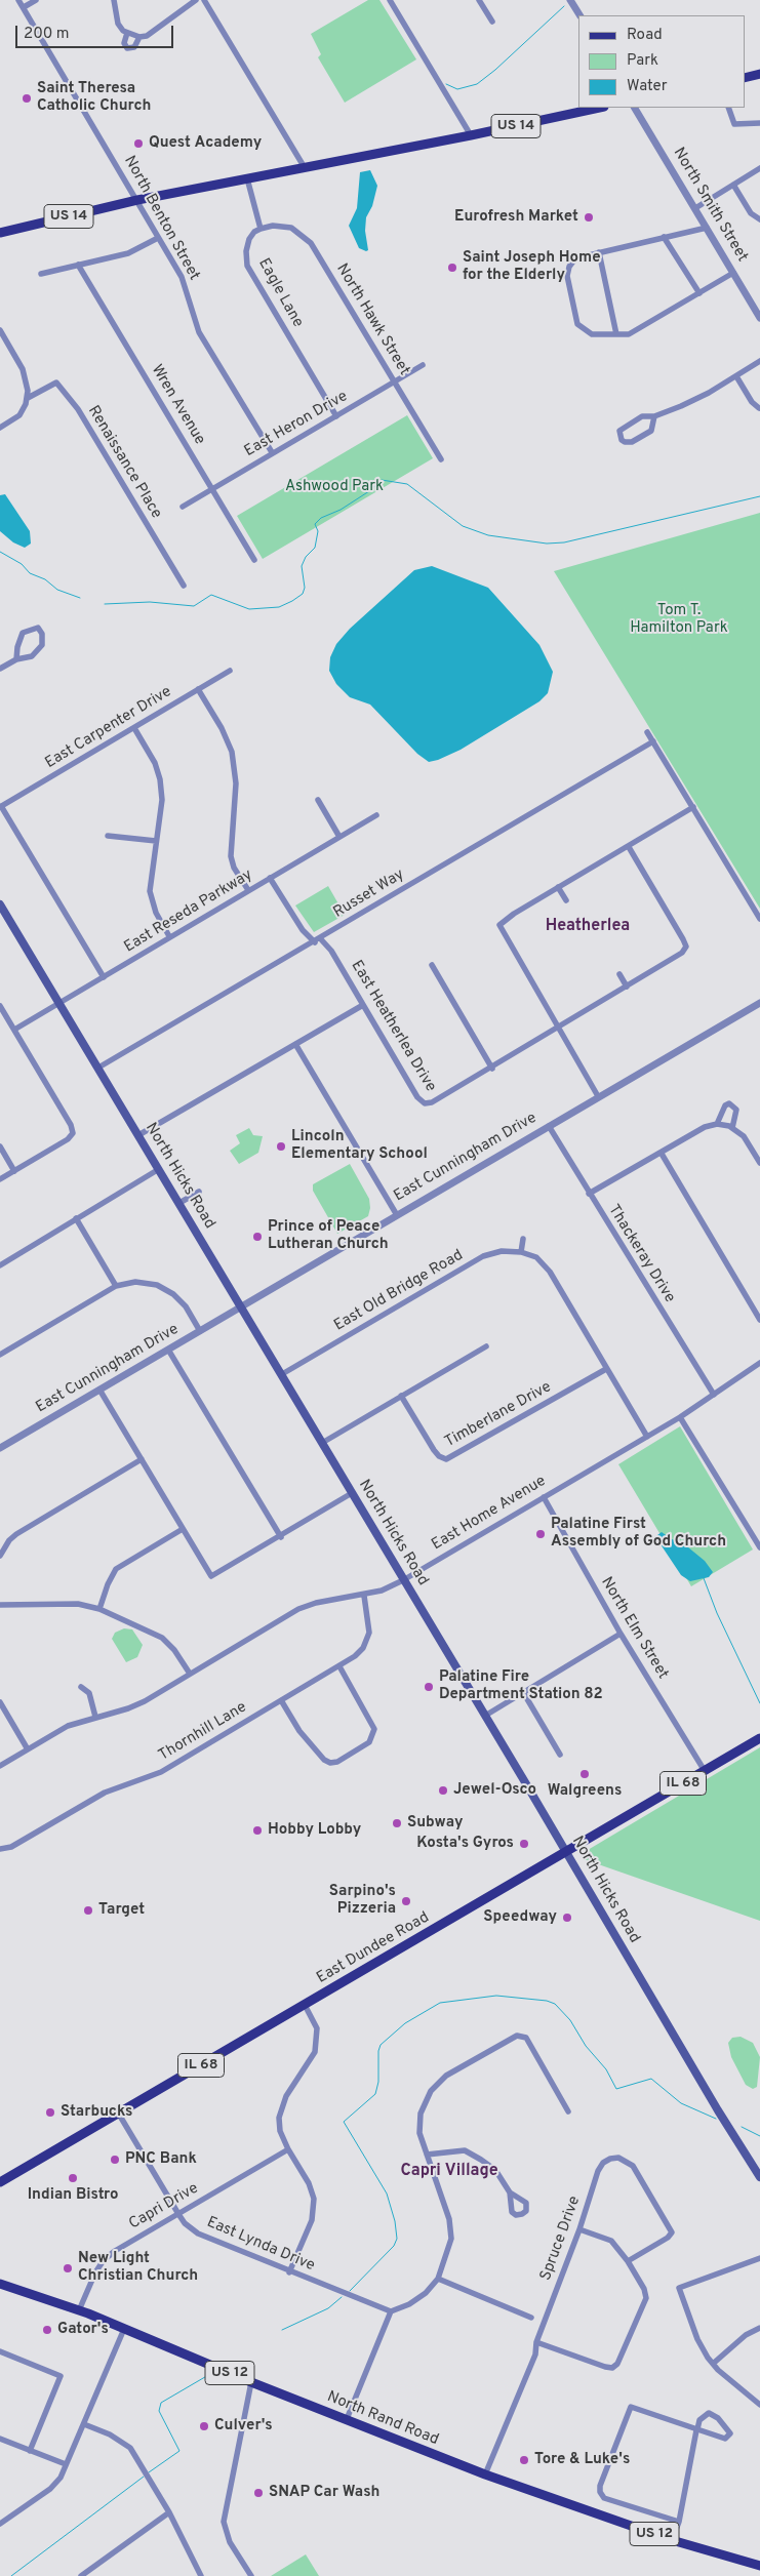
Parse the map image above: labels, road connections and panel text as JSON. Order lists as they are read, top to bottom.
{
  "streets": {
    "main road": [
      "US 14",
      "North Hicks Road",
      "IL 68",
      "East Dundee Road",
      "US 12",
      "North Rand Road"
    ],
    "street": [
      "North Smith Street",
      "North Benton Street",
      "Eagle Lane",
      "North Hawk Street",
      "Wren Avenue",
      "East Heron Drive",
      "Renaissance Place",
      "East Carpenter Drive",
      "Russet Way",
      "East Reseda Parkway",
      "East Heatherlea Drive",
      "East Cunningham Drive",
      "Thackeray Drive",
      "East Old Bridge Road",
      "Timberlane Drive",
      "East Home Avenue",
      "North Elm Street",
      "Thornhill Lane",
      "Capri Drive",
      "Spruce Drive",
      "East Lynda Drive"
    ]
  },
  "crossings": [
    ["US 14", "North Benton Street"],
    ["North Benton Street", "East Heron Drive"],
    ["Eagle Lane", "North Hawk Street"],
    ["Eagle Lane", "East Heron Drive"],
    ["North Hawk Street", "East Heron Drive"],
    ["Wren Avenue", "East Heron Drive"],
    ["Russet Way", "East Heatherlea Drive"],
    ["Russet Way", "North Hicks Road"],
    ["East Reseda Parkway", "East Heatherlea Drive"],
    ["East Reseda Parkway", "North Hicks Road"],
    ["East Cunningham Drive", "North Hicks Road"],
    ["East Cunningham Drive", "Thackeray Drive"],
    ["North Hicks Road", "East Old Bridge Road"],
    ["North Hicks Road", "East Home Avenue"],
    ["North Hicks Road", "East Dundee Road"],
    ["Thackeray Drive", "East Home Avenue"],
    ["East Home Avenue", "North Elm Street"],
    ["East Home Avenue", "Thornhill Lane"],
    ["North Elm Street", "East Dundee Road"],
    ["East Dundee Road", "East Lynda Drive"],
    ["Capri Drive", "East Lynda Drive"],
    ["Capri Drive", "North Rand Road"],
    ["Spruce Drive", "North Rand Road"]
  ],
  "districts": ["Heatherlea", "Capri Village"],
  "parks": ["Ashwood Park", "Tom T. Hamilton Park"],
  "places": [
    "Saint Theresa Catholic Church",
    "Quest Academy",
    "Eurofresh Market",
    "Saint Joseph Home for the Elderly",
    "Lincoln Elementary School",
    "Prince of Peace Lutheran Church",
    "Palatine First Assembly of God Church",
    "Palatine Fire Department Station 82",
    "Walgreens",
    "Jewel-Osco",
    "Subway",
    "Hobby Lobby",
    "Kosta's Gyros",
    "Sarpino's Pizzeria",
    "Target",
    "Speedway",
    "Starbucks",
    "PNC Bank",
    "Indian Bistro",
    "New Light Christian Church",
    "Gator's",
    "Culver's",
    "Tore & Luke's",
    "SNAP Car Wash"
  ],
  "legend": ["Road", "Park", "Water"],
  "scale_bar": "200 m"
}
